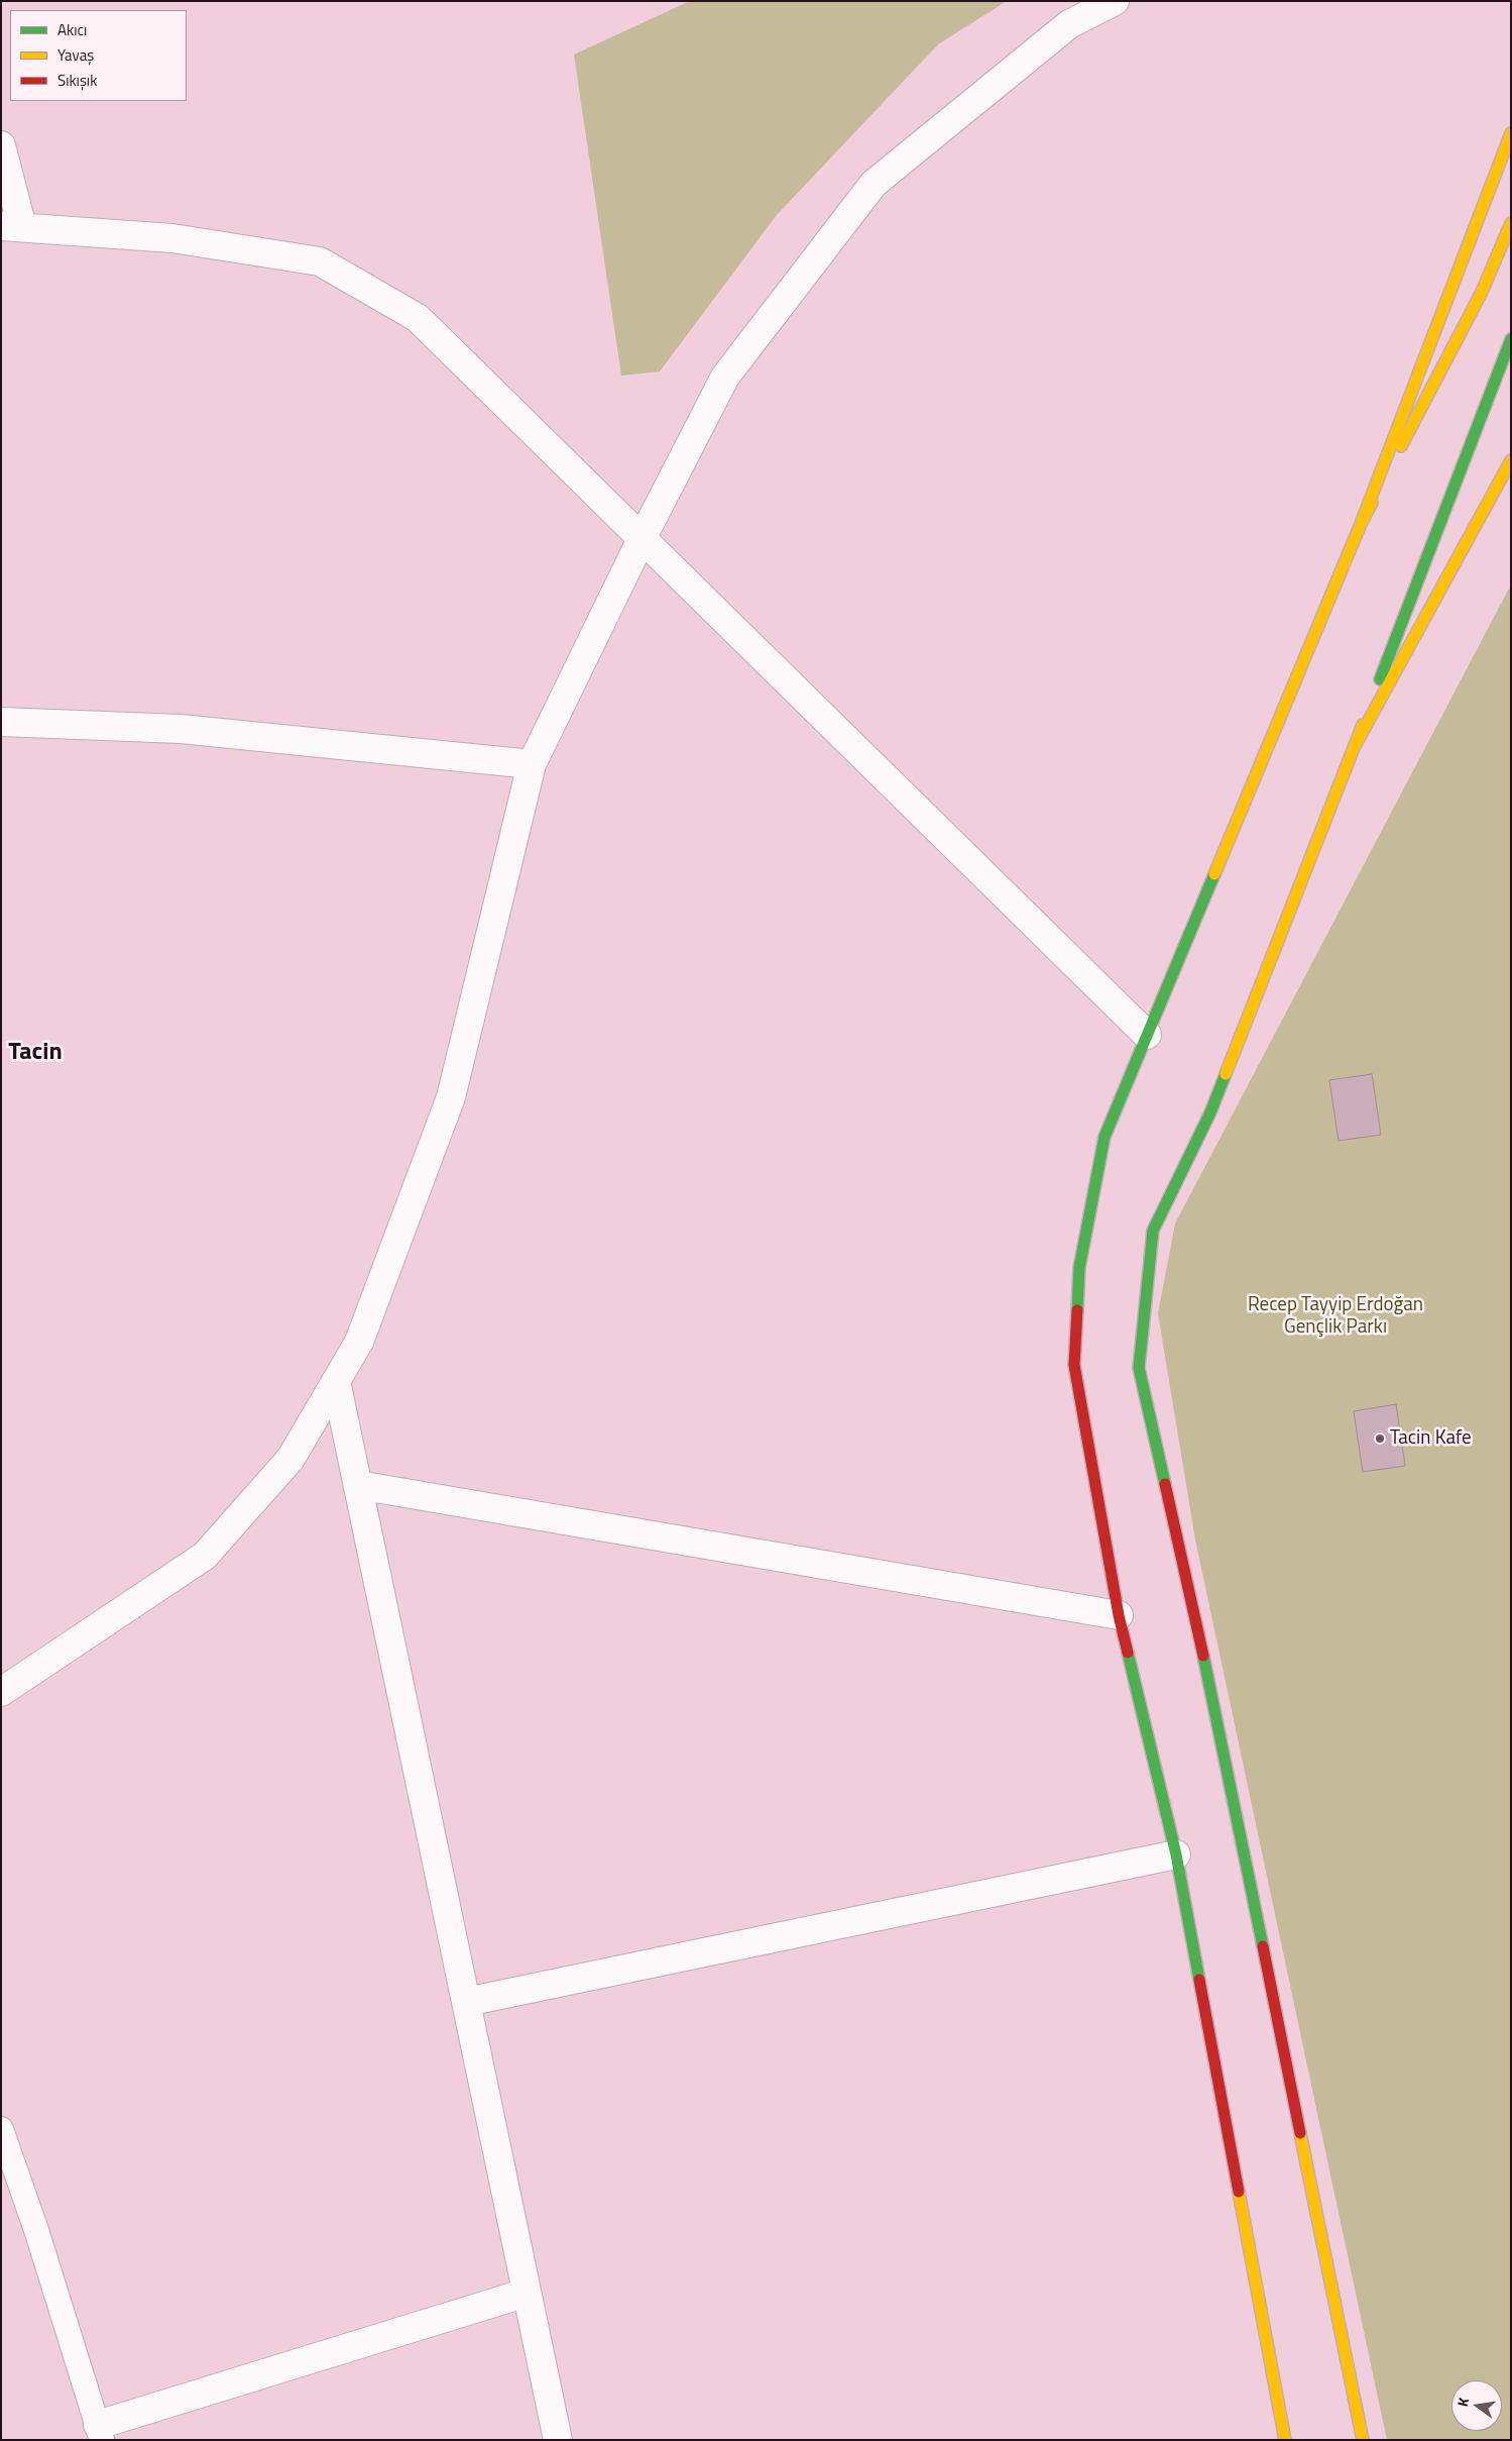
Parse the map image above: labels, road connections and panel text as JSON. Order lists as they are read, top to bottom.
{
  "districts": ["Tacin"],
  "parks": ["Recep Tayyip Erdoğan Gençlik Parkı"],
  "places": ["Tacin Kafe"],
  "legend": ["Akıcı", "Yavaş", "Sıkışık"],
  "north": "left"
}
